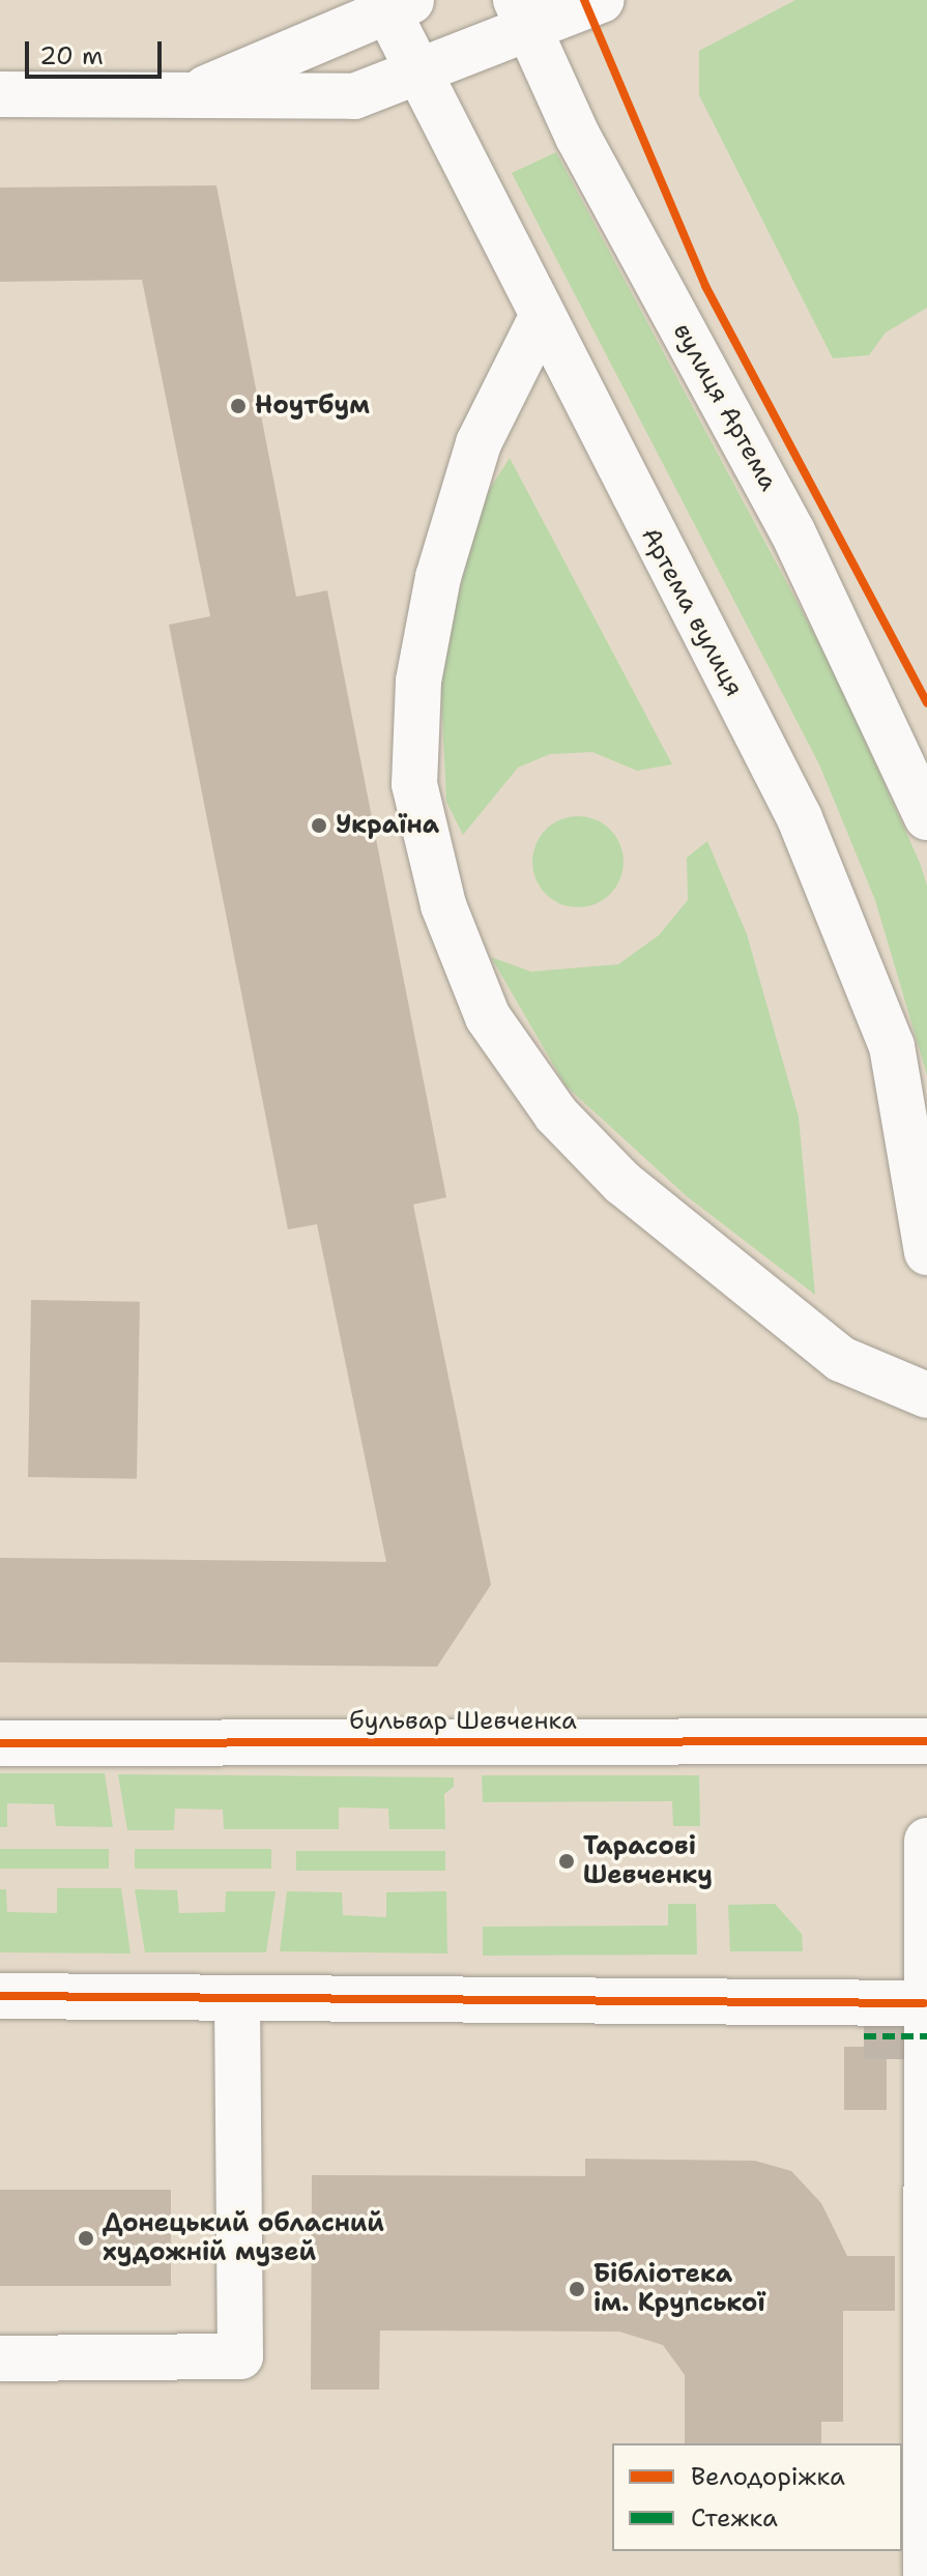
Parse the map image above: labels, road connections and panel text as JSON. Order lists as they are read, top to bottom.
{
  "streets": {
    "main road": ["вулиця Артема", "Артема вулиця", "бульвар Шевченка"]
  },
  "places": [
    "Ноутбум",
    "Україна",
    "Тарасові Шевченку",
    "Донецький обласний художній музей",
    "Бібліотека ім. Крупської"
  ],
  "legend": ["Велодоріжка", "Стежка"],
  "scale_bar": "20 m"
}
